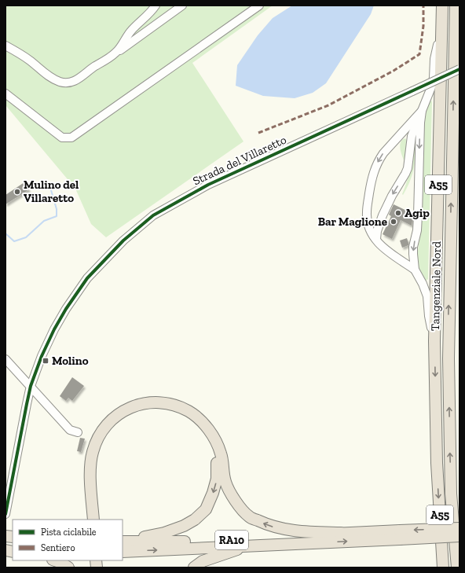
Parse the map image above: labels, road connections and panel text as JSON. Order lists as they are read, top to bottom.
{
  "streets": {
    "highway": ["A55", "Tangenziale Nord", "RA10"],
    "street": ["Strada del Villaretto"]
  },
  "crossings": [
    ["Tangenziale Nord", "RA10"]
  ],
  "places": {
    "other": ["Mulino del Villaretto", "Agip", "Bar Maglione"],
    "transit": ["Molino"]
  },
  "legend": ["Pista ciclabile", "Sentiero"]
}
